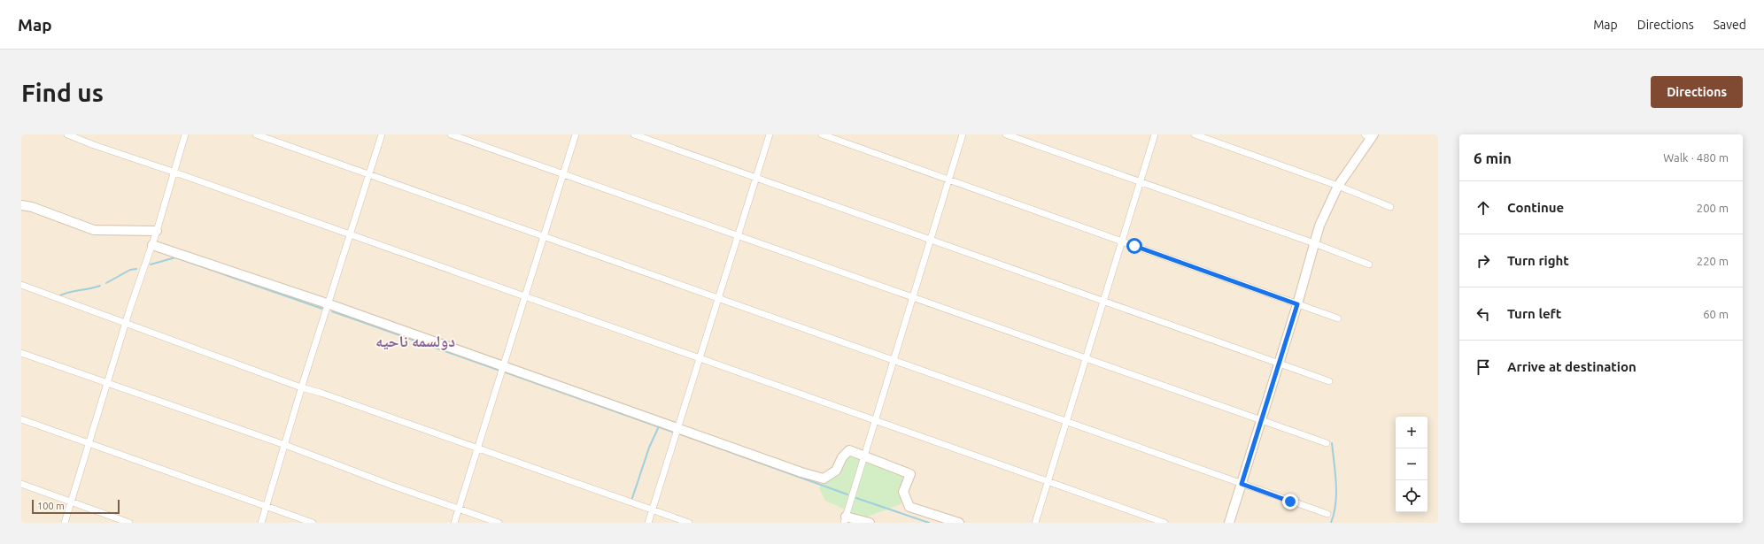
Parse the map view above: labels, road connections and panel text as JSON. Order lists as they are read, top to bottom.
{
  "districts": ["دولسمه ناحیه"],
  "scale_bar": "100 m",
  "page": {
    "header": "Map",
    "nav": ["Map", "Directions", "Saved"],
    "buttons": "Directions",
    "title": "Find us",
    "heading": ["6 min", "Walk · 480 m"],
    "list": [
      ["Continue", "200 m"],
      ["Turn right", "220 m"],
      ["Turn left", "60 m"],
      "Arrive at destination"
    ],
    "map_buttons": ["+", "−"],
    "scale": "100 m"
  }
}
